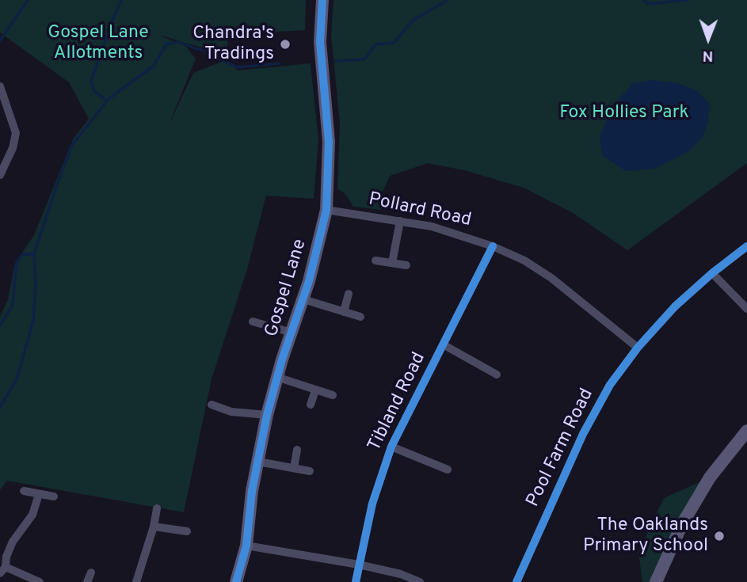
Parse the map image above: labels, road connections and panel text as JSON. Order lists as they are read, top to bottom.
{
  "streets": {
    "street": [
      "Pollard Road",
      "Gospel Lane",
      "Tibland Road",
      "Pool Farm Road"
    ]
  },
  "crossings": [
    ["Pollard Road", "Gospel Lane"],
    ["Pollard Road", "Tibland Road"],
    ["Pollard Road", "Pool Farm Road"]
  ],
  "parks": ["Gospel Lane Allotments", "Fox Hollies Park"],
  "places": ["Chandra's Tradings", "The Oaklands Primary School"],
  "north": "bottom"
}
